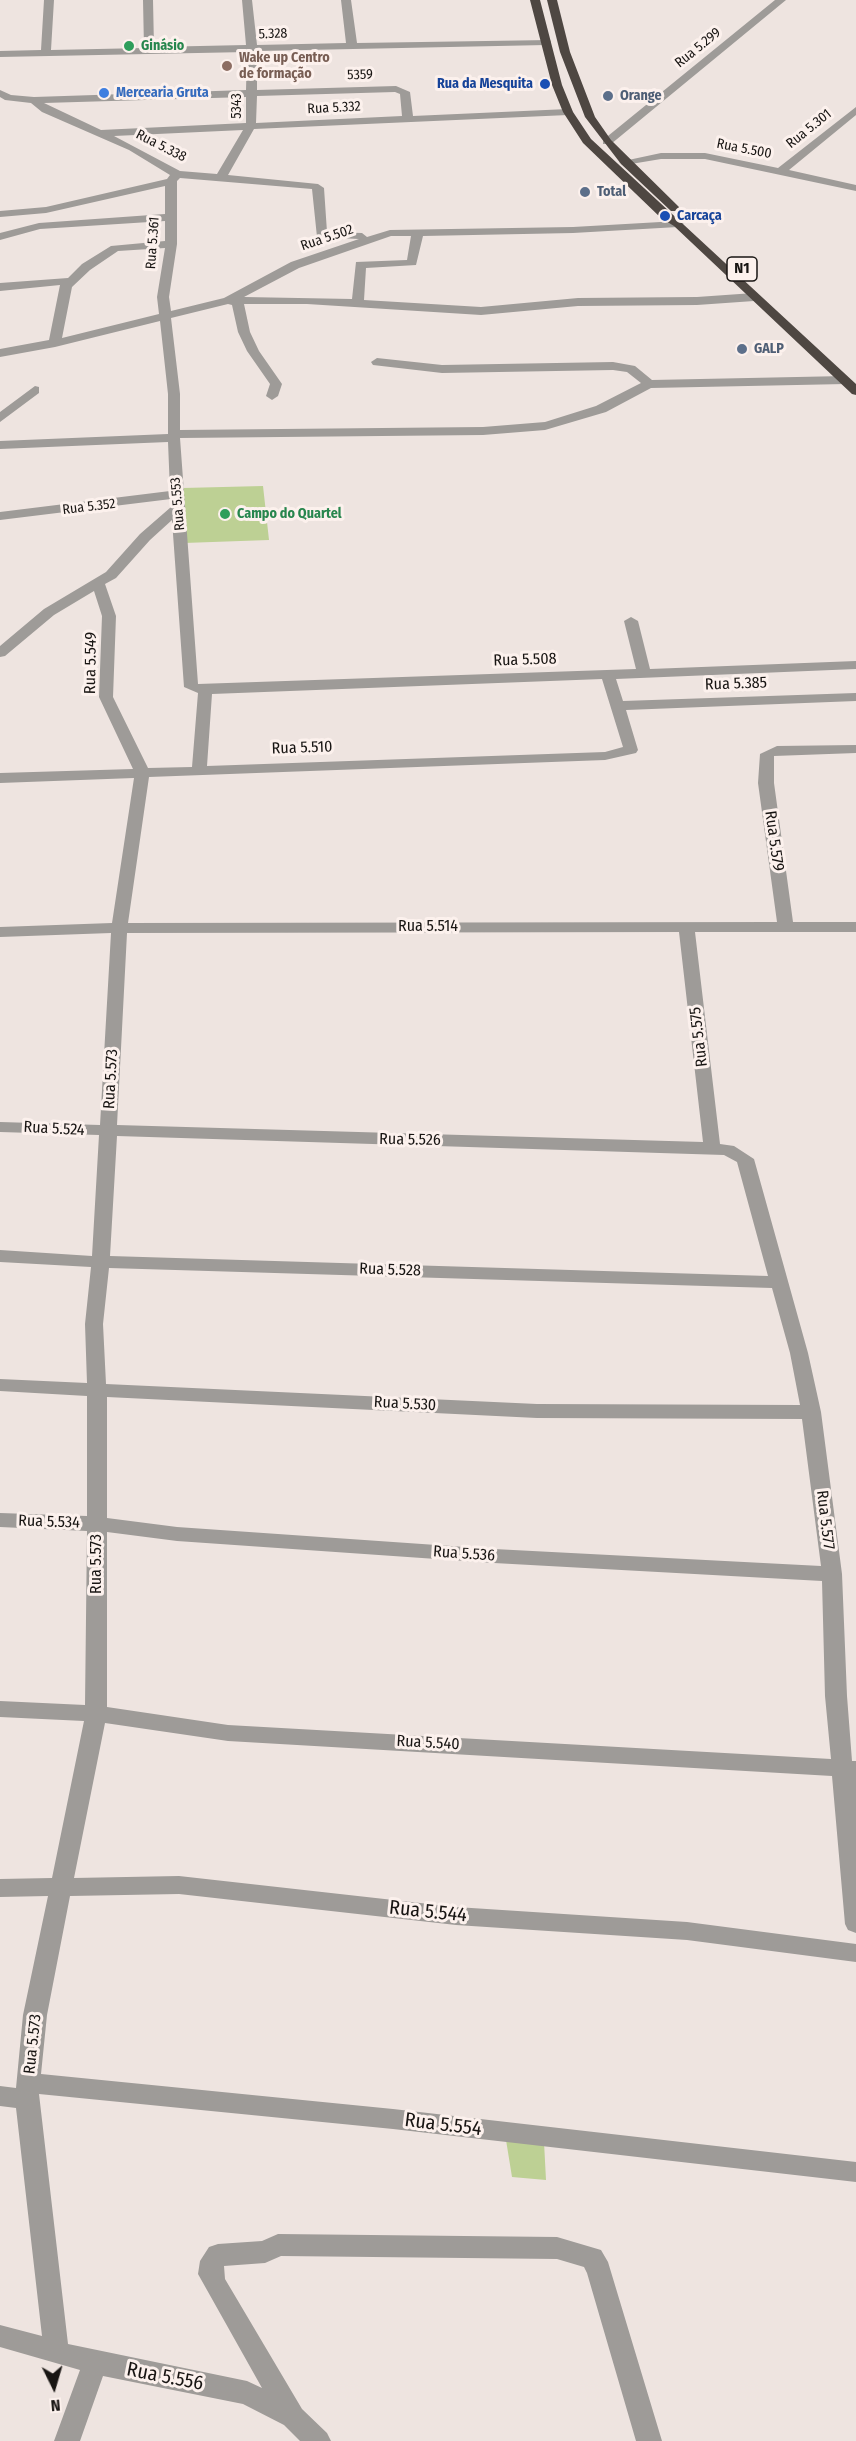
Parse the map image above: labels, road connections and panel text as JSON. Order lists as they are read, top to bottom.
{
  "streets": {
    "highway": ["N1"],
    "street": [
      "5.328",
      "Rua 5.299",
      "5359",
      "5343",
      "Rua 5.332",
      "Rua 5.301",
      "Rua 5.338",
      "Rua 5.500",
      "Rua 5.502",
      "Rua 5.361",
      "Rua 5.553",
      "Rua 5.352",
      "Rua 5.508",
      "Rua 5.549",
      "Rua 5.385",
      "Rua 5.510",
      "Rua 5.579",
      "Rua 5.514",
      "Rua 5.575",
      "Rua 5.573",
      "Rua 5.524",
      "Rua 5.526",
      "Rua 5.528",
      "Rua 5.530",
      "Rua 5.577",
      "Rua 5.534",
      "Rua 5.536",
      "Rua 5.540",
      "Rua 5.544",
      "Rua 5.554",
      "Rua 5.556"
    ]
  },
  "crossings": [
    ["5.328", "5343"],
    ["5.328", "N1"],
    ["Rua 5.299", "N1"],
    ["5359", "5343"],
    ["5359", "Rua 5.332"],
    ["5343", "Rua 5.332"],
    ["Rua 5.332", "Rua 5.338"],
    ["Rua 5.332", "N1"],
    ["Rua 5.301", "Rua 5.500"],
    ["Rua 5.338", "Rua 5.502"],
    ["Rua 5.338", "Rua 5.361"],
    ["Rua 5.500", "N1"],
    ["Rua 5.502", "Rua 5.361"],
    ["Rua 5.502", "N1"],
    ["Rua 5.502", "Rua 5.553"],
    ["Rua 5.361", "Rua 5.553"],
    ["Rua 5.553", "Rua 5.352"],
    ["Rua 5.553", "Rua 5.508"],
    ["Rua 5.549", "Rua 5.510"],
    ["Rua 5.549", "Rua 5.573"],
    ["Rua 5.385", "Rua 5.510"],
    ["Rua 5.510", "Rua 5.573"],
    ["Rua 5.579", "Rua 5.514"],
    ["Rua 5.514", "Rua 5.575"],
    ["Rua 5.514", "Rua 5.573"],
    ["Rua 5.575", "Rua 5.526"],
    ["Rua 5.575", "Rua 5.577"],
    ["Rua 5.573", "Rua 5.524"],
    ["Rua 5.573", "Rua 5.526"],
    ["Rua 5.573", "Rua 5.528"],
    ["Rua 5.573", "Rua 5.530"],
    ["Rua 5.573", "Rua 5.534"],
    ["Rua 5.573", "Rua 5.536"],
    ["Rua 5.573", "Rua 5.540"],
    ["Rua 5.573", "Rua 5.544"],
    ["Rua 5.573", "Rua 5.554"],
    ["Rua 5.573", "Rua 5.556"],
    ["Rua 5.524", "Rua 5.526"],
    ["Rua 5.526", "Rua 5.577"],
    ["Rua 5.528", "Rua 5.577"],
    ["Rua 5.530", "Rua 5.577"],
    ["Rua 5.577", "Rua 5.536"],
    ["Rua 5.577", "Rua 5.540"],
    ["Rua 5.534", "Rua 5.536"]
  ],
  "places": [
    "Ginásio",
    "Wake up Centro de formação",
    "Rua da Mesquita",
    "Mercearia Gruta",
    "Orange",
    "Total",
    "Carcaça",
    "GALP",
    "Campo do Quartel"
  ],
  "north": "bottom"
}
